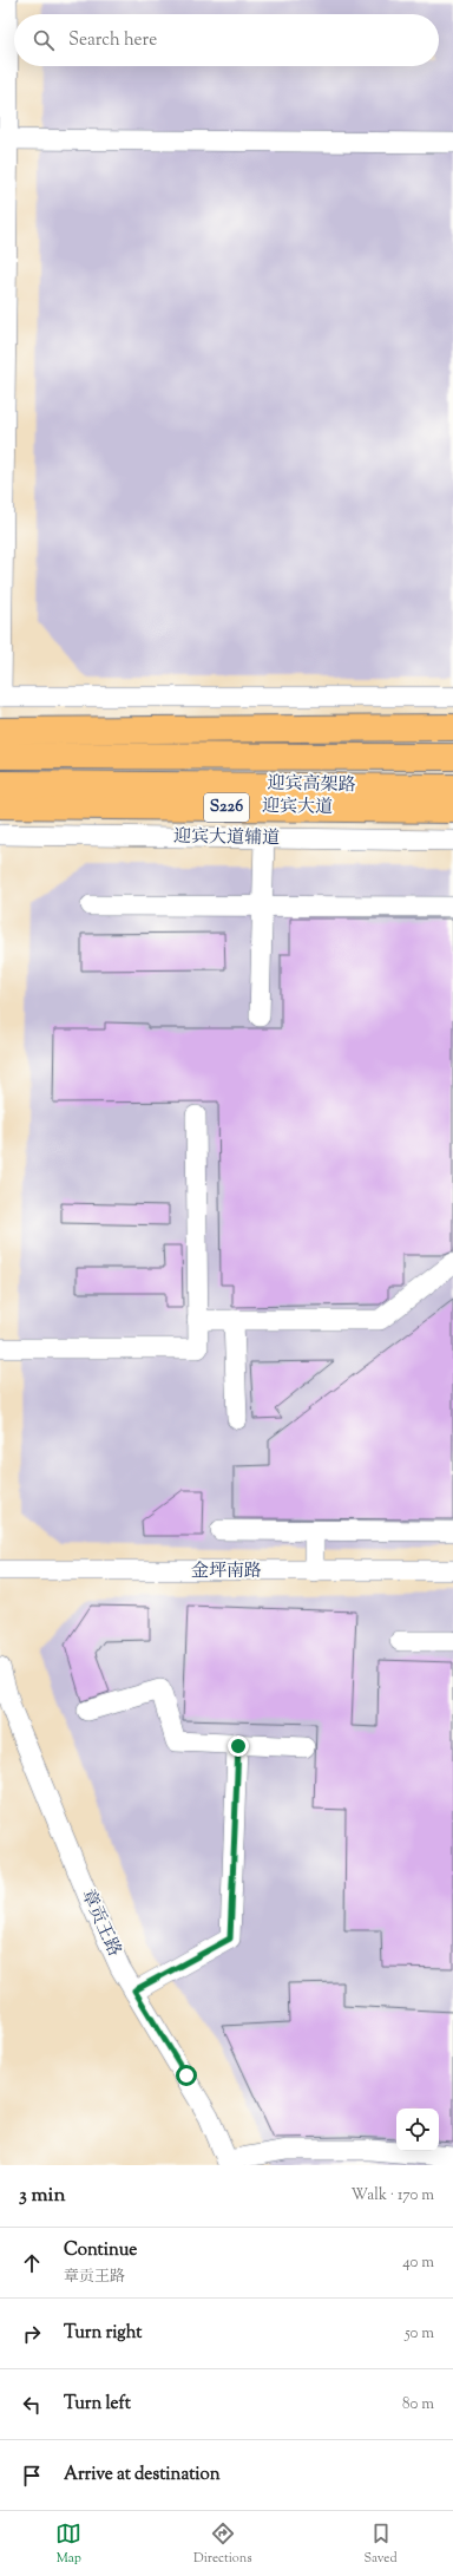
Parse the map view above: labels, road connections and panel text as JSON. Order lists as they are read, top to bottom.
{
  "streets": {
    "main road": ["迎宾高架路", "S226", "迎宾大道"],
    "street": ["迎宾大道辅道", "金坪南路", "章贡王路"]
  },
  "page": {
    "search": "Search here",
    "heading": ["3 min", "Walk · 170 m"],
    "list": [
      ["Continue", "章贡王路", "40 m"],
      ["Turn right", "50 m"],
      ["Turn left", "80 m"],
      "Arrive at destination"
    ],
    "nav": ["Map", "Directions", "Saved"]
  }
}
